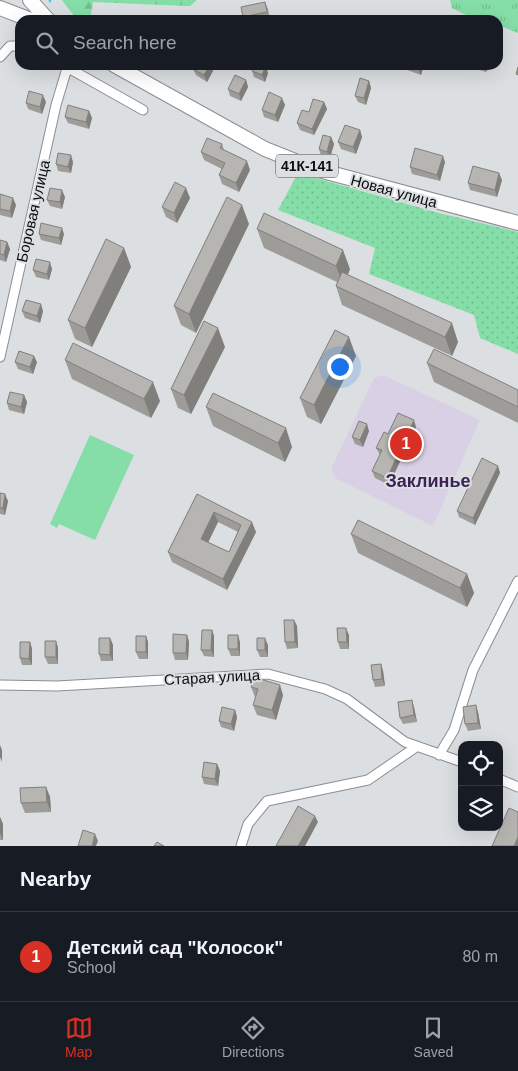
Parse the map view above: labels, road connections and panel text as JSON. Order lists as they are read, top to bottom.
{
  "streets": {
    "main road": ["41К-141", "Новая улица"],
    "street": ["Боровая улица", "Старая улица"]
  },
  "districts": ["Заклинье"],
  "page": {
    "search": "Search here",
    "pins": "1",
    "heading": "Nearby",
    "list": [
      {
        "mark": "1",
        "name": "Детский сад \"Колосок\"",
        "note": "School",
        "value": "80 m"
      }
    ],
    "nav": ["Map", "Directions", "Saved"]
  }
}
